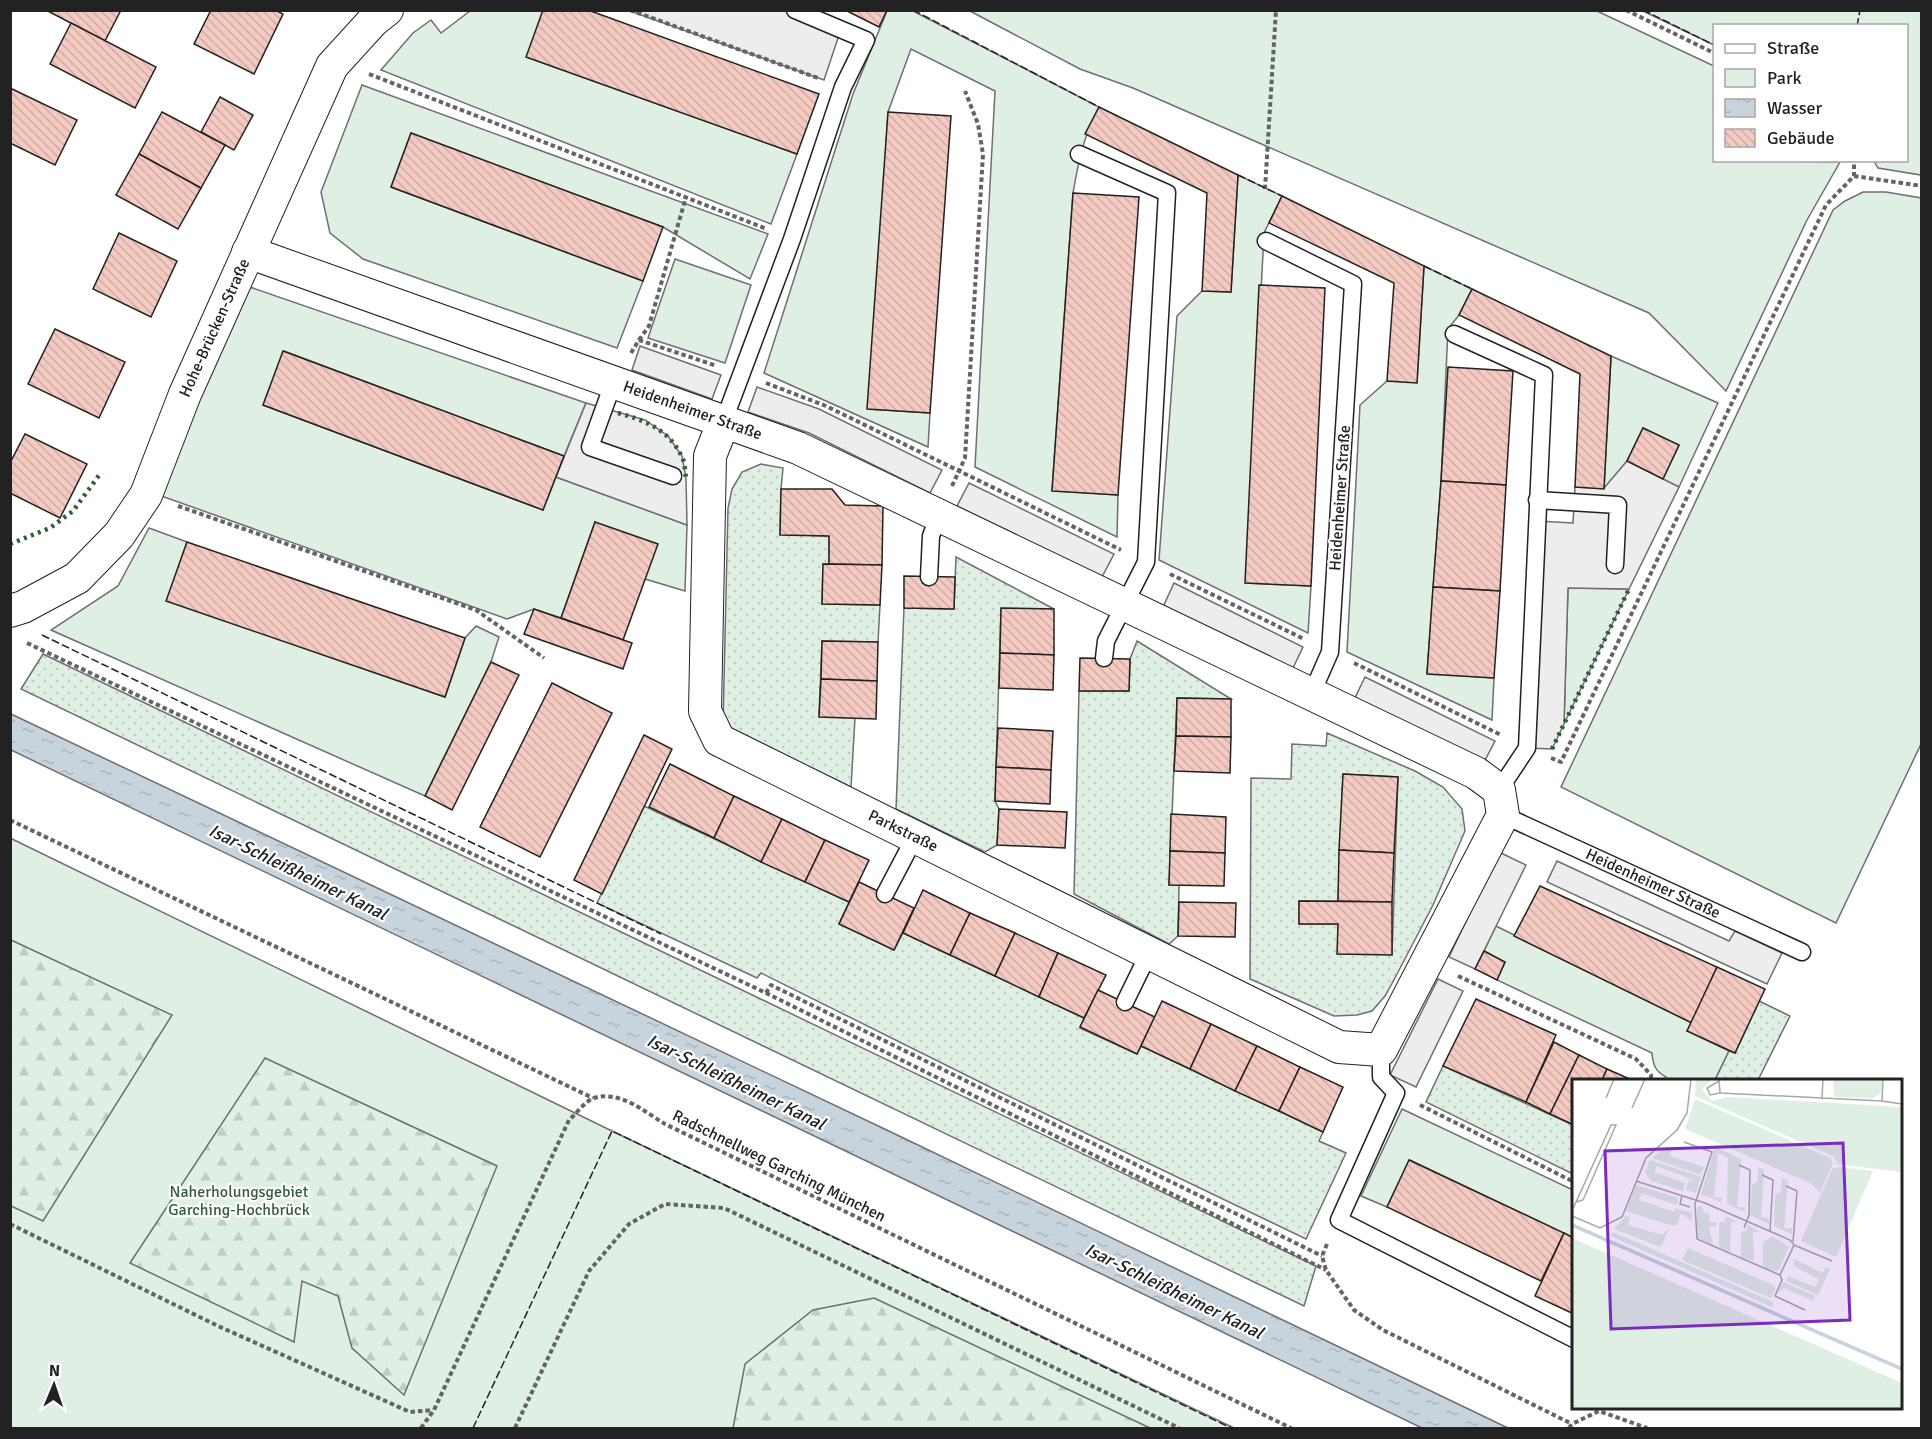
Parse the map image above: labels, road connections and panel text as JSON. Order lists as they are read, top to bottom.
{
  "streets": {
    "street": ["Hohe-Brücken-Straße", "Heidenheimer Straße", "Parkstraße"],
    "path": ["Radschnellweg Garching München"]
  },
  "crossings": [
    ["Hohe-Brücken-Straße", "Heidenheimer Straße"],
    ["Heidenheimer Straße", "Parkstraße"]
  ],
  "water": ["Isar-Schleißheimer Kanal"],
  "parks": ["Naherholungsgebiet Garching-Hochbrück"],
  "legend": [
    "Straße",
    "Park",
    "Wasser",
    "Gebäude"
  ],
  "north": "top"
}
